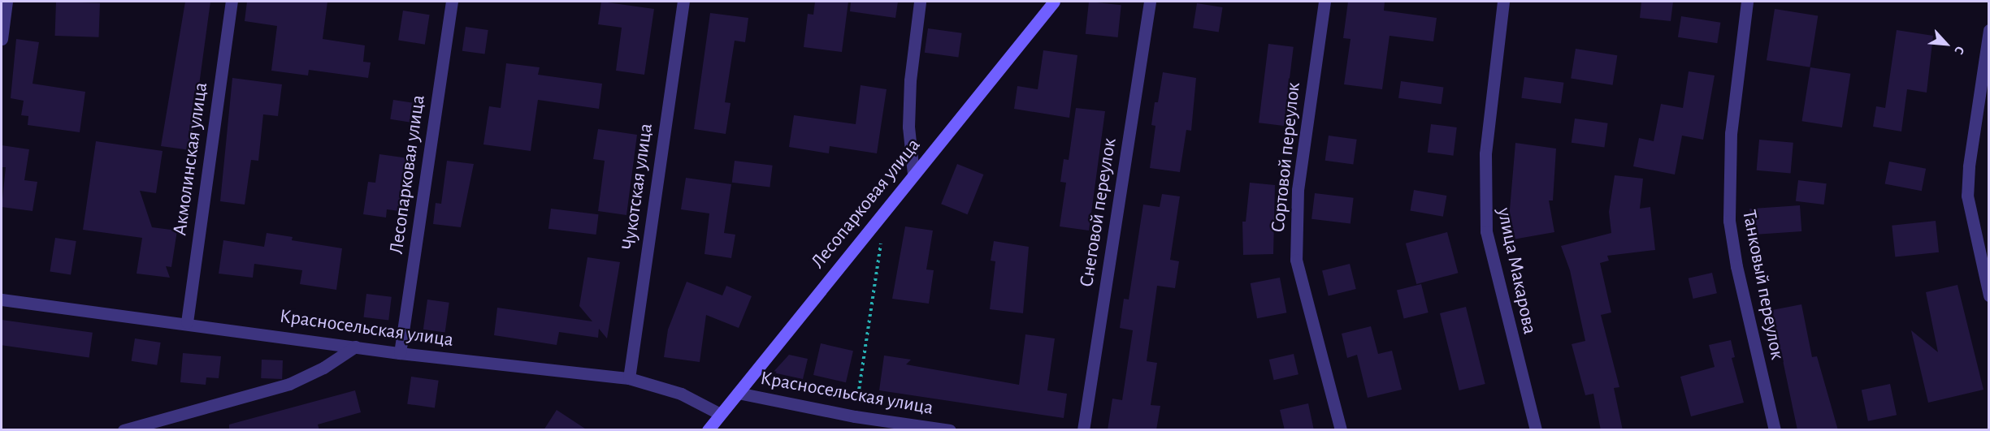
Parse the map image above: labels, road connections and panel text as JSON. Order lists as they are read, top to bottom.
{
  "streets": {
    "street": [
      "Сортовой переулок",
      "Акмолинская улица",
      "Лесопарковая улица",
      "Чукотская улица",
      "Снеговой переулок",
      "улица Макарова",
      "Танковый переулок",
      "Красносельская улица"
    ]
  },
  "crossings": [
    ["Акмолинская улица", "Красносельская улица"],
    ["Лесопарковая улица", "Красносельская улица"],
    ["Чукотская улица", "Красносельская улица"]
  ],
  "north": "bottom right"
}
